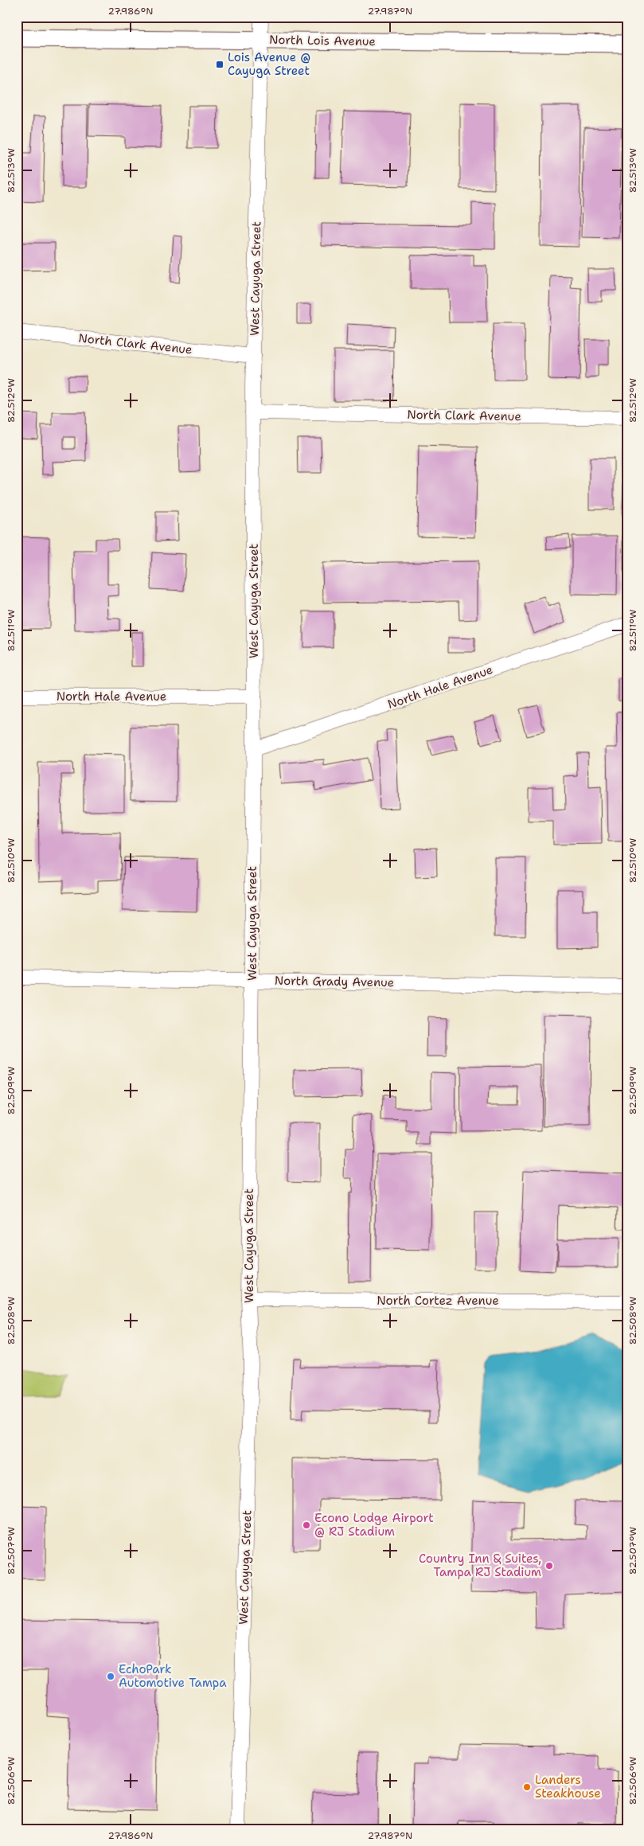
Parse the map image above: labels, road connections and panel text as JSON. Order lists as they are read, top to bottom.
{
  "streets": {
    "street": [
      "North Lois Avenue",
      "West Cayuga Street",
      "North Clark Avenue",
      "North Hale Avenue",
      "North Grady Avenue",
      "North Cortez Avenue"
    ]
  },
  "crossings": [
    ["North Lois Avenue", "West Cayuga Street"],
    ["West Cayuga Street", "North Clark Avenue"],
    ["West Cayuga Street", "North Hale Avenue"],
    ["West Cayuga Street", "North Grady Avenue"],
    ["West Cayuga Street", "North Cortez Avenue"]
  ],
  "places": {
    "transit": ["Lois Avenue @ Cayuga Street"],
    "other": [
      "Econo Lodge Airport @ RJ Stadium",
      "Country Inn & Suites, Tampa RJ Stadium",
      "EchoPark Automotive Tampa",
      "Landers Steakhouse"
    ]
  },
  "coordinates": [
    "27.986°N",
    "27.987°N",
    "82.513°W",
    "82.512°W",
    "82.511°W",
    "82.510°W",
    "82.509°W",
    "82.508°W",
    "82.507°W",
    "82.506°W"
  ]
}
